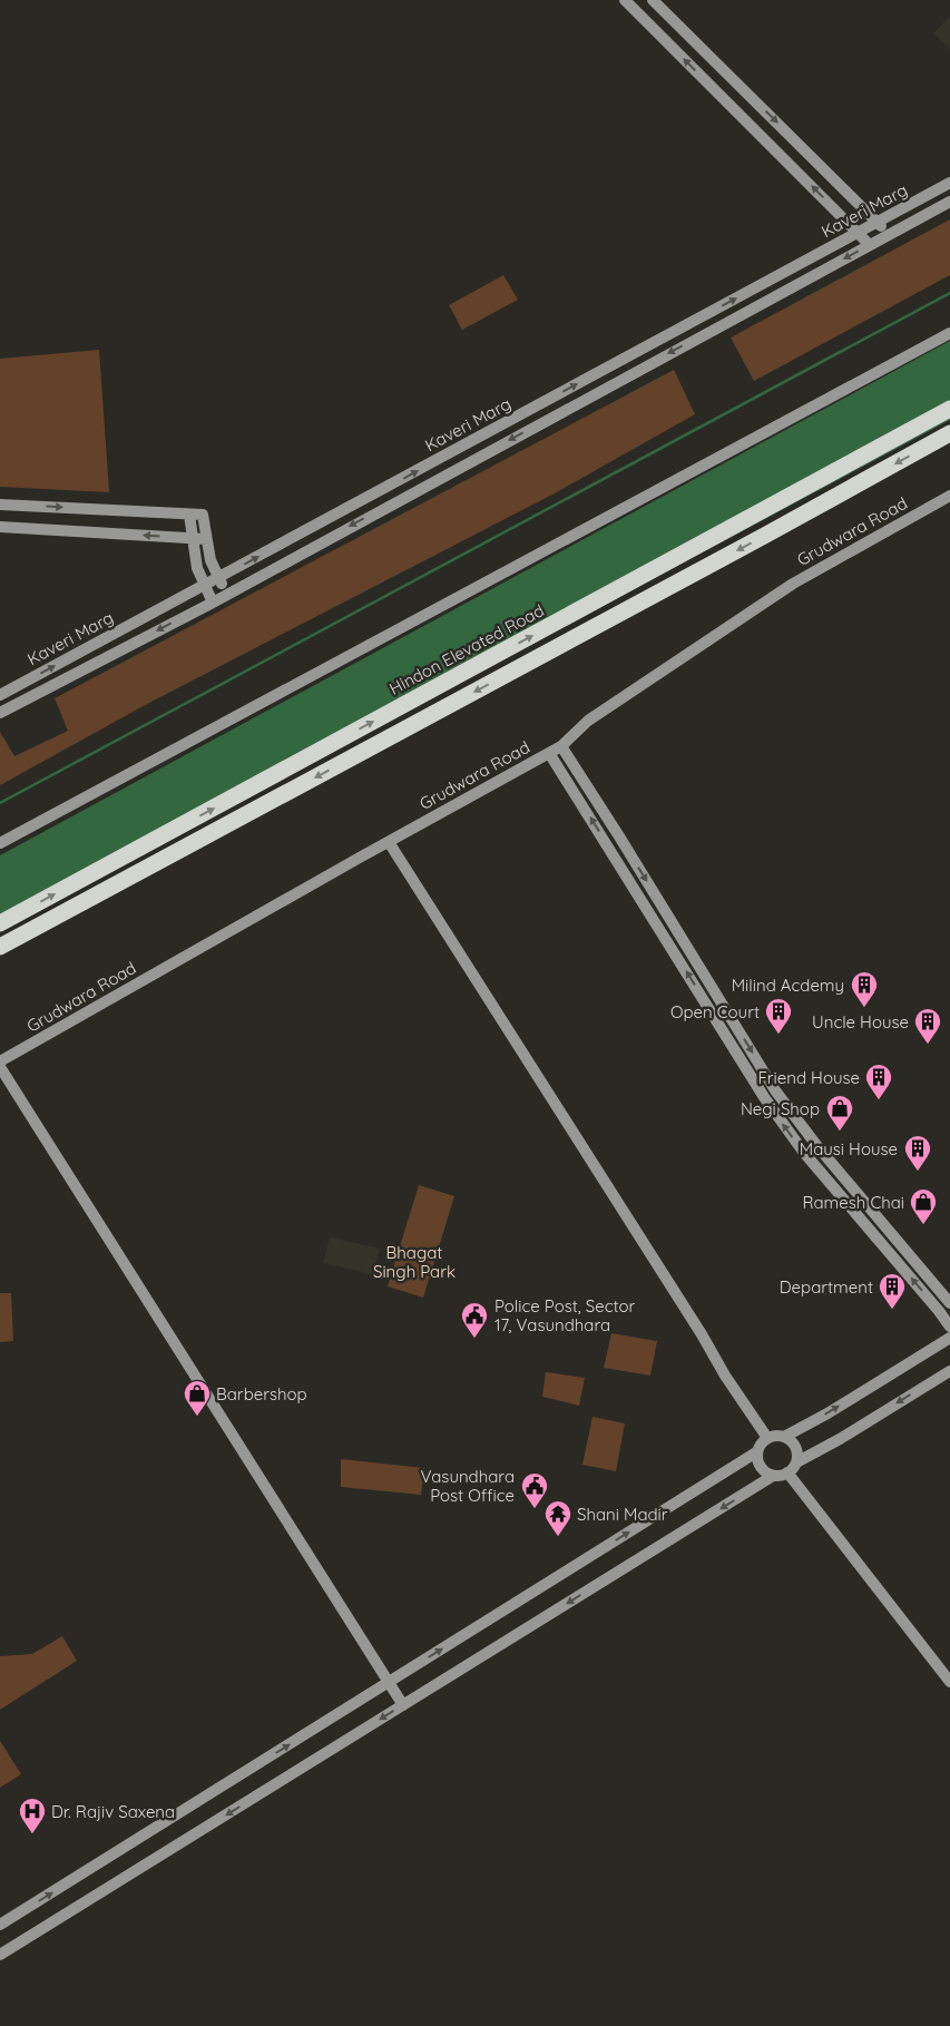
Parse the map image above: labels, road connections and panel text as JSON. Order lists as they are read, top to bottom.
{
  "streets": {
    "highway": ["Hindon Elevated Road"],
    "street": ["Kaveri Marg", "Grudwara Road"]
  },
  "parks": ["Bhagat Singh Park"],
  "places": {
    "building": [
      "Milind Acdemy",
      "Open Court",
      "Uncle House",
      "Friend House",
      "Mausi House",
      "Department"
    ],
    "shop": ["Negi Shop", "Ramesh Chai", "Barbershop"],
    "public building": ["Police Post, Sector 17, Vasundhara", "Vasundhara Post Office"],
    "temple": ["Shani Madir"],
    "hospital": ["Dr. Rajiv Saxena"]
  }
}
